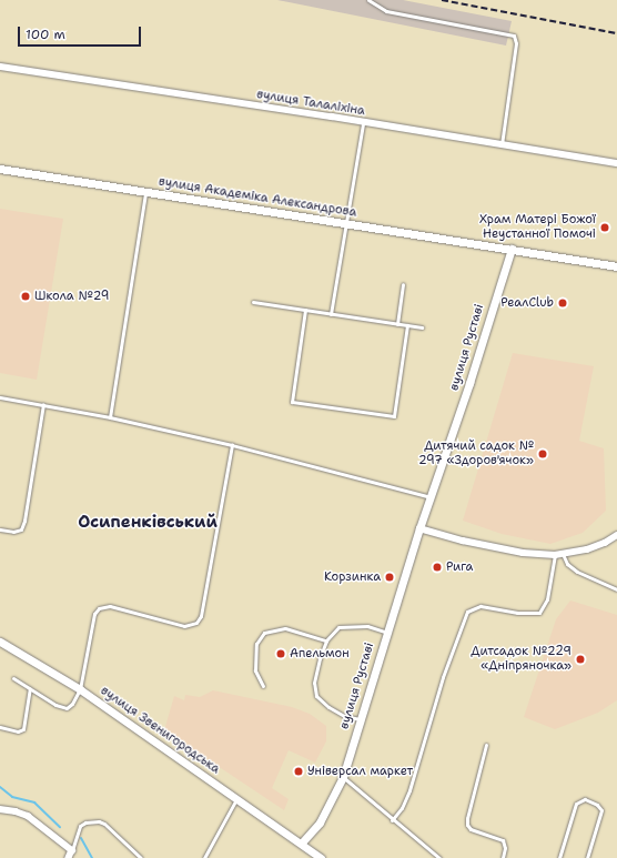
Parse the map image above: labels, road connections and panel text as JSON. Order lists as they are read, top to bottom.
{
  "streets": {
    "street": [
      "вулиця Талаліхіна",
      "вулиця Академіка Александрова",
      "вулиця Руставі",
      "вулиця Звенигородська"
    ]
  },
  "crossings": [
    ["вулиця Академіка Александрова", "вулиця Руставі"],
    ["вулиця Руставі", "вулиця Звенигородська"]
  ],
  "districts": ["Осипенківський"],
  "places": [
    "Храм Матері Божої Неустанної Помочі",
    "Школа №29",
    "РеалClub",
    "Дитячий садок № 297 «Здоров'ячок»",
    "Рига",
    "Корзинка",
    "Апельмон",
    "Дитсадок №229 «Дніпряночка»",
    "Універсал маркет"
  ],
  "scale_bar": "100 m"
}
